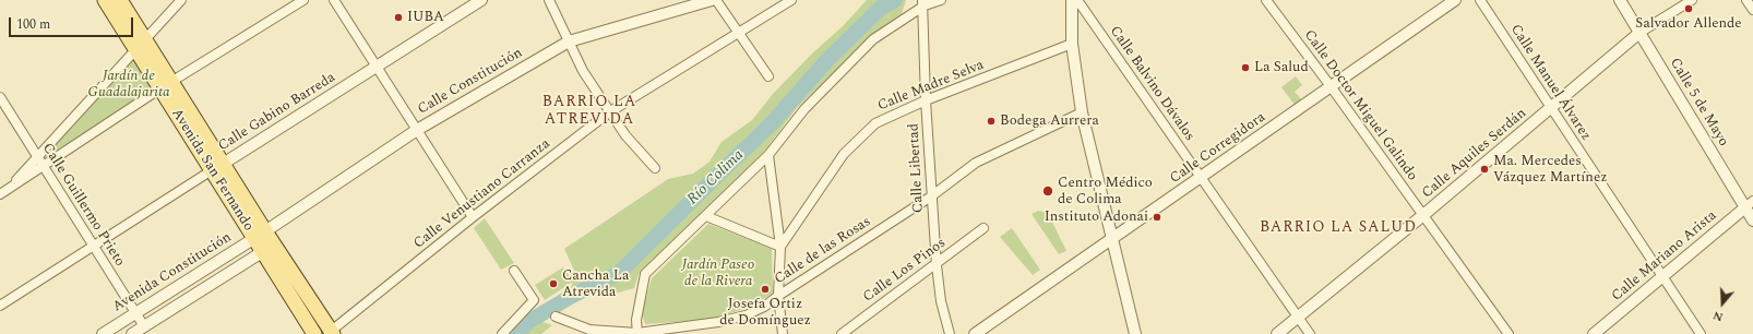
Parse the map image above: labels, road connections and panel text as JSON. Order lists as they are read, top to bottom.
{
  "streets": {
    "main road": ["Avenida San Fernando"],
    "street": [
      "Calle Constitución",
      "Calle Manuel Álvarez",
      "Calle Balvino Dávalos",
      "Calle Madre Selva",
      "Calle 5 de Mayo",
      "Calle Doctor Miguel Galindo",
      "Calle Gabino Barreda",
      "Calle Corregidora",
      "Calle Aquiles Serdán",
      "Calle Libertad",
      "Calle Venustiano Carranza",
      "Calle Guillermo Prieto",
      "Calle de las Rosas",
      "Calle Mariano Arista",
      "Calle Los Pinos",
      "Avenida Constitución"
    ]
  },
  "crossings": [
    ["Calle Constitución", "Avenida San Fernando"],
    ["Calle Constitución", "Avenida Constitución"],
    ["Calle Manuel Álvarez", "Calle Aquiles Serdán"],
    ["Calle Manuel Álvarez", "Calle Mariano Arista"],
    ["Calle Balvino Dávalos", "Calle Corregidora"],
    ["Calle Balvino Dávalos", "Calle Aquiles Serdán"],
    ["Calle Madre Selva", "Calle Libertad"],
    ["Calle 5 de Mayo", "Calle Aquiles Serdán"],
    ["Calle 5 de Mayo", "Calle Mariano Arista"],
    ["Calle Doctor Miguel Galindo", "Calle Corregidora"],
    ["Calle Doctor Miguel Galindo", "Calle Aquiles Serdán"],
    ["Calle Gabino Barreda", "Avenida San Fernando"],
    ["Calle Gabino Barreda", "Calle Guillermo Prieto"],
    ["Calle Libertad", "Calle de las Rosas"],
    ["Calle Libertad", "Calle Los Pinos"],
    ["Avenida San Fernando", "Avenida Constitución"],
    ["Calle Guillermo Prieto", "Avenida Constitución"]
  ],
  "districts": ["BARRIO LA ATREVIDA", "BARRIO LA SALUD"],
  "water": ["Río Colima"],
  "parks": ["Jardín de Guadalajarita", "Jardín Paseo de la Rivera"],
  "places": [
    "Salvador Allende",
    "IUBA",
    "La Salud",
    "Bodega Aurrera",
    "Ma. Mercedes Vázquez Martínez",
    "Centro Médico de Colima",
    "Instituto Adonai",
    "Cancha La Atrevida",
    "Josefa Ortiz de Domínguez"
  ],
  "scale_bar": "100 m",
  "north": "bottom"
}
